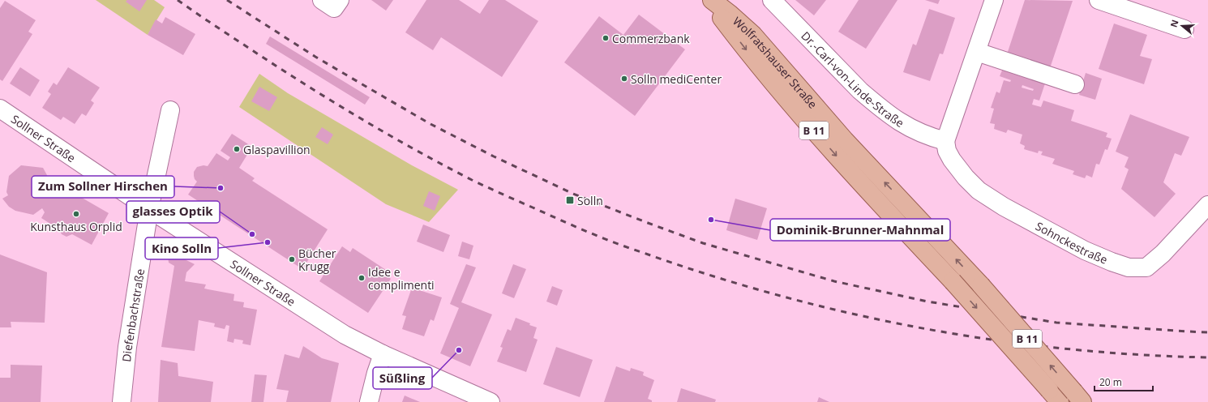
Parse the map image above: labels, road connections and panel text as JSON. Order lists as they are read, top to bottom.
{
  "streets": {
    "main road": ["Wolfratshauser Straße", "B 11"],
    "street": [
      "Dr.-Carl-von-Linde-Straße",
      "Sollner Straße",
      "Sohnckestraße",
      "Diefenbachstraße"
    ]
  },
  "crossings": [
    ["Dr.-Carl-von-Linde-Straße", "Sohnckestraße"],
    ["Sollner Straße", "Diefenbachstraße"]
  ],
  "places": {
    "other": [
      "Commerzbank",
      "Solln mediCenter",
      "Glaspavillion",
      "Zum Sollner Hirschen",
      "Kunsthaus Orplid",
      "Dominik-Brunner-Mahnmal",
      "glasses Optik",
      "Kino Solln",
      "Bücher Krugg",
      "Idee e complimenti",
      "Süßling"
    ],
    "transit": ["Solln"]
  },
  "scale_bar": "20 m",
  "north": "left"
}
